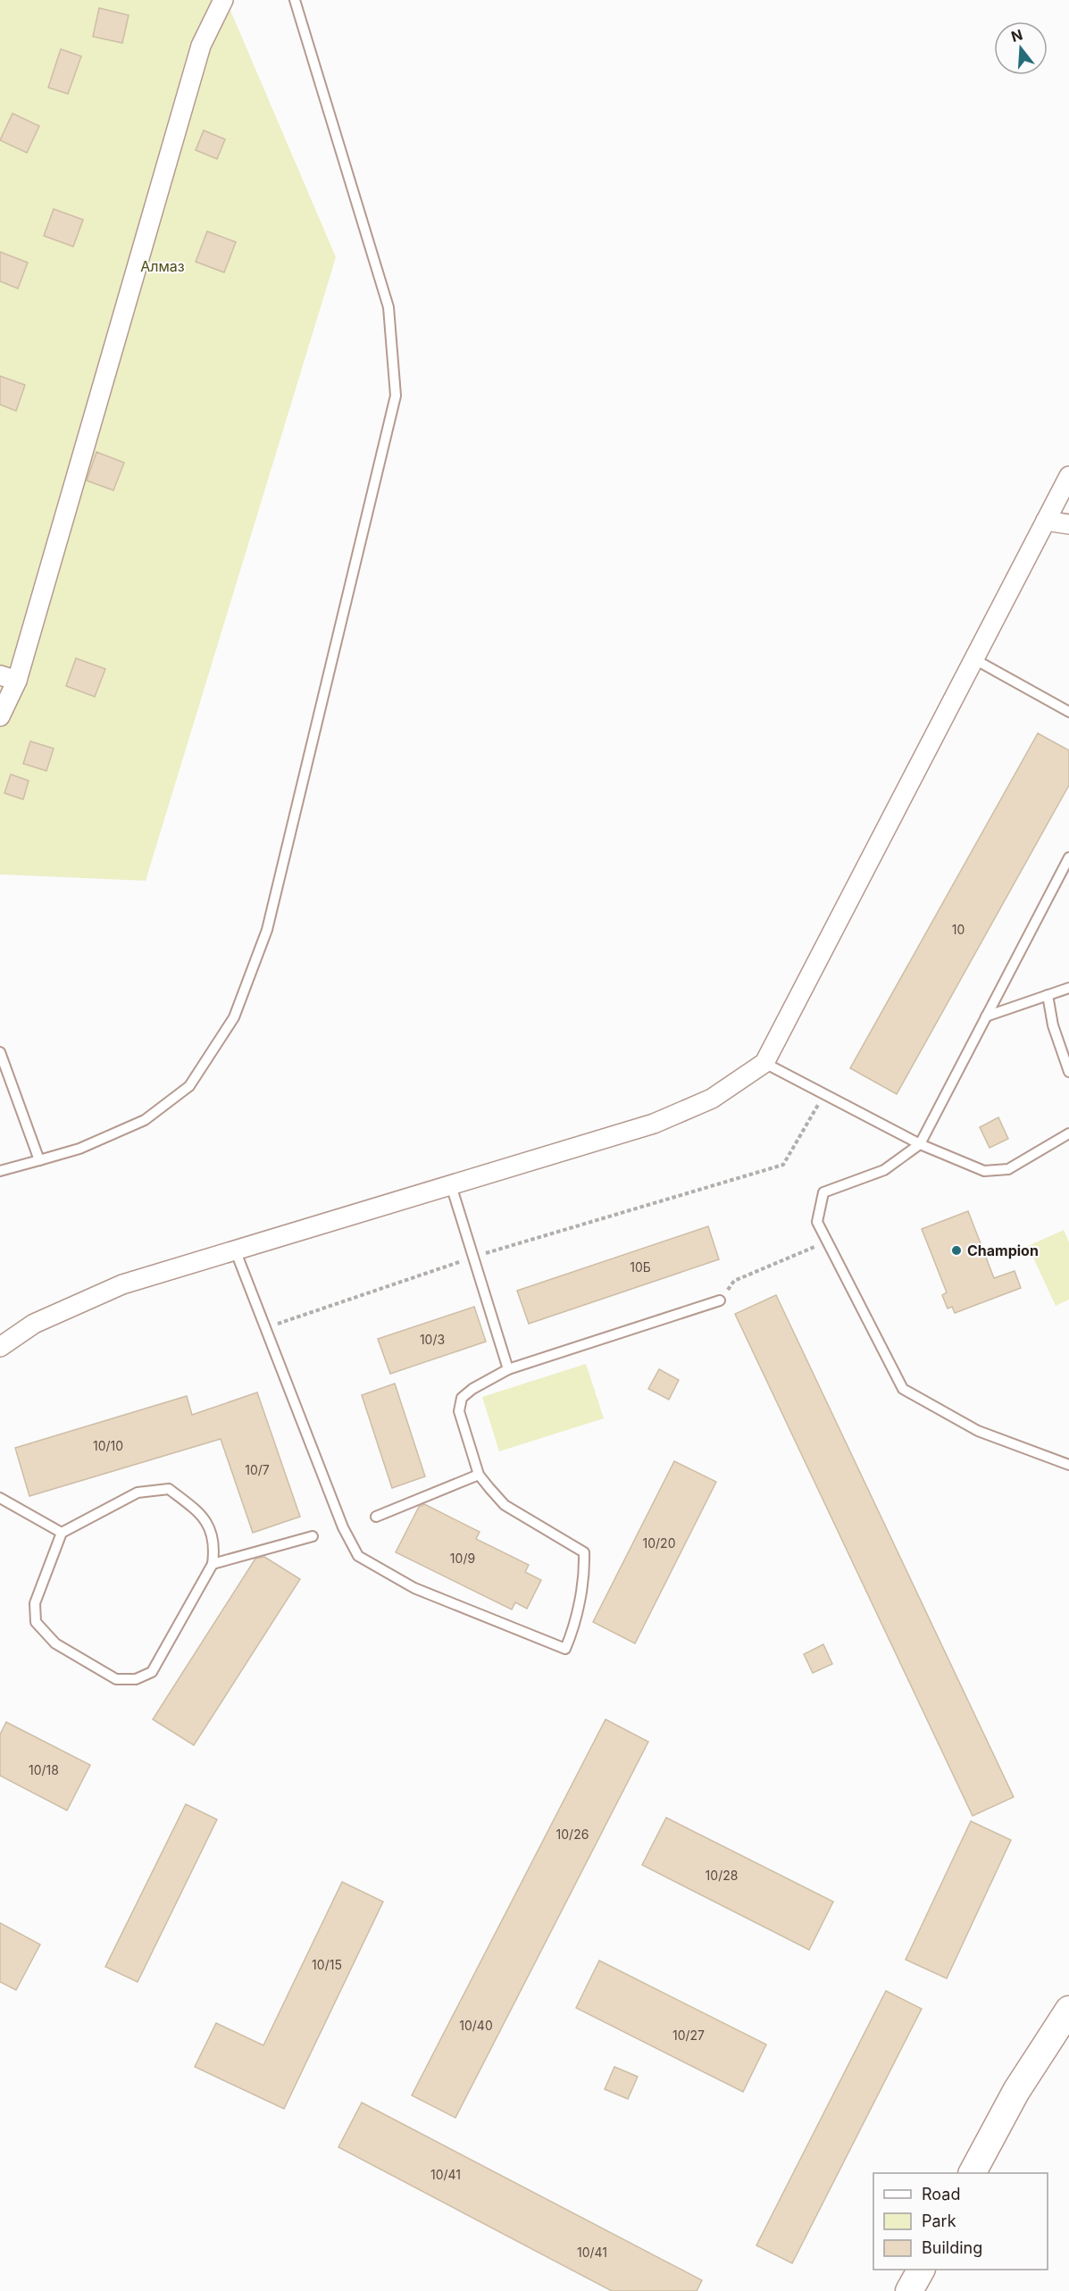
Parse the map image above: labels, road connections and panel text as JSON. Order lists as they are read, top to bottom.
{
  "parks": ["Алмаз"],
  "places": ["Champion"],
  "house_numbers": [
    "10",
    "10Б",
    "10/3",
    "10/10",
    "10/7",
    "10/20",
    "10/9",
    "10/18",
    "10/26",
    "10/28",
    "10/15",
    "10/40",
    "10/27",
    "10/41",
    "10/41"
  ],
  "legend": ["Road", "Park", "Building"],
  "north": "top"
}
